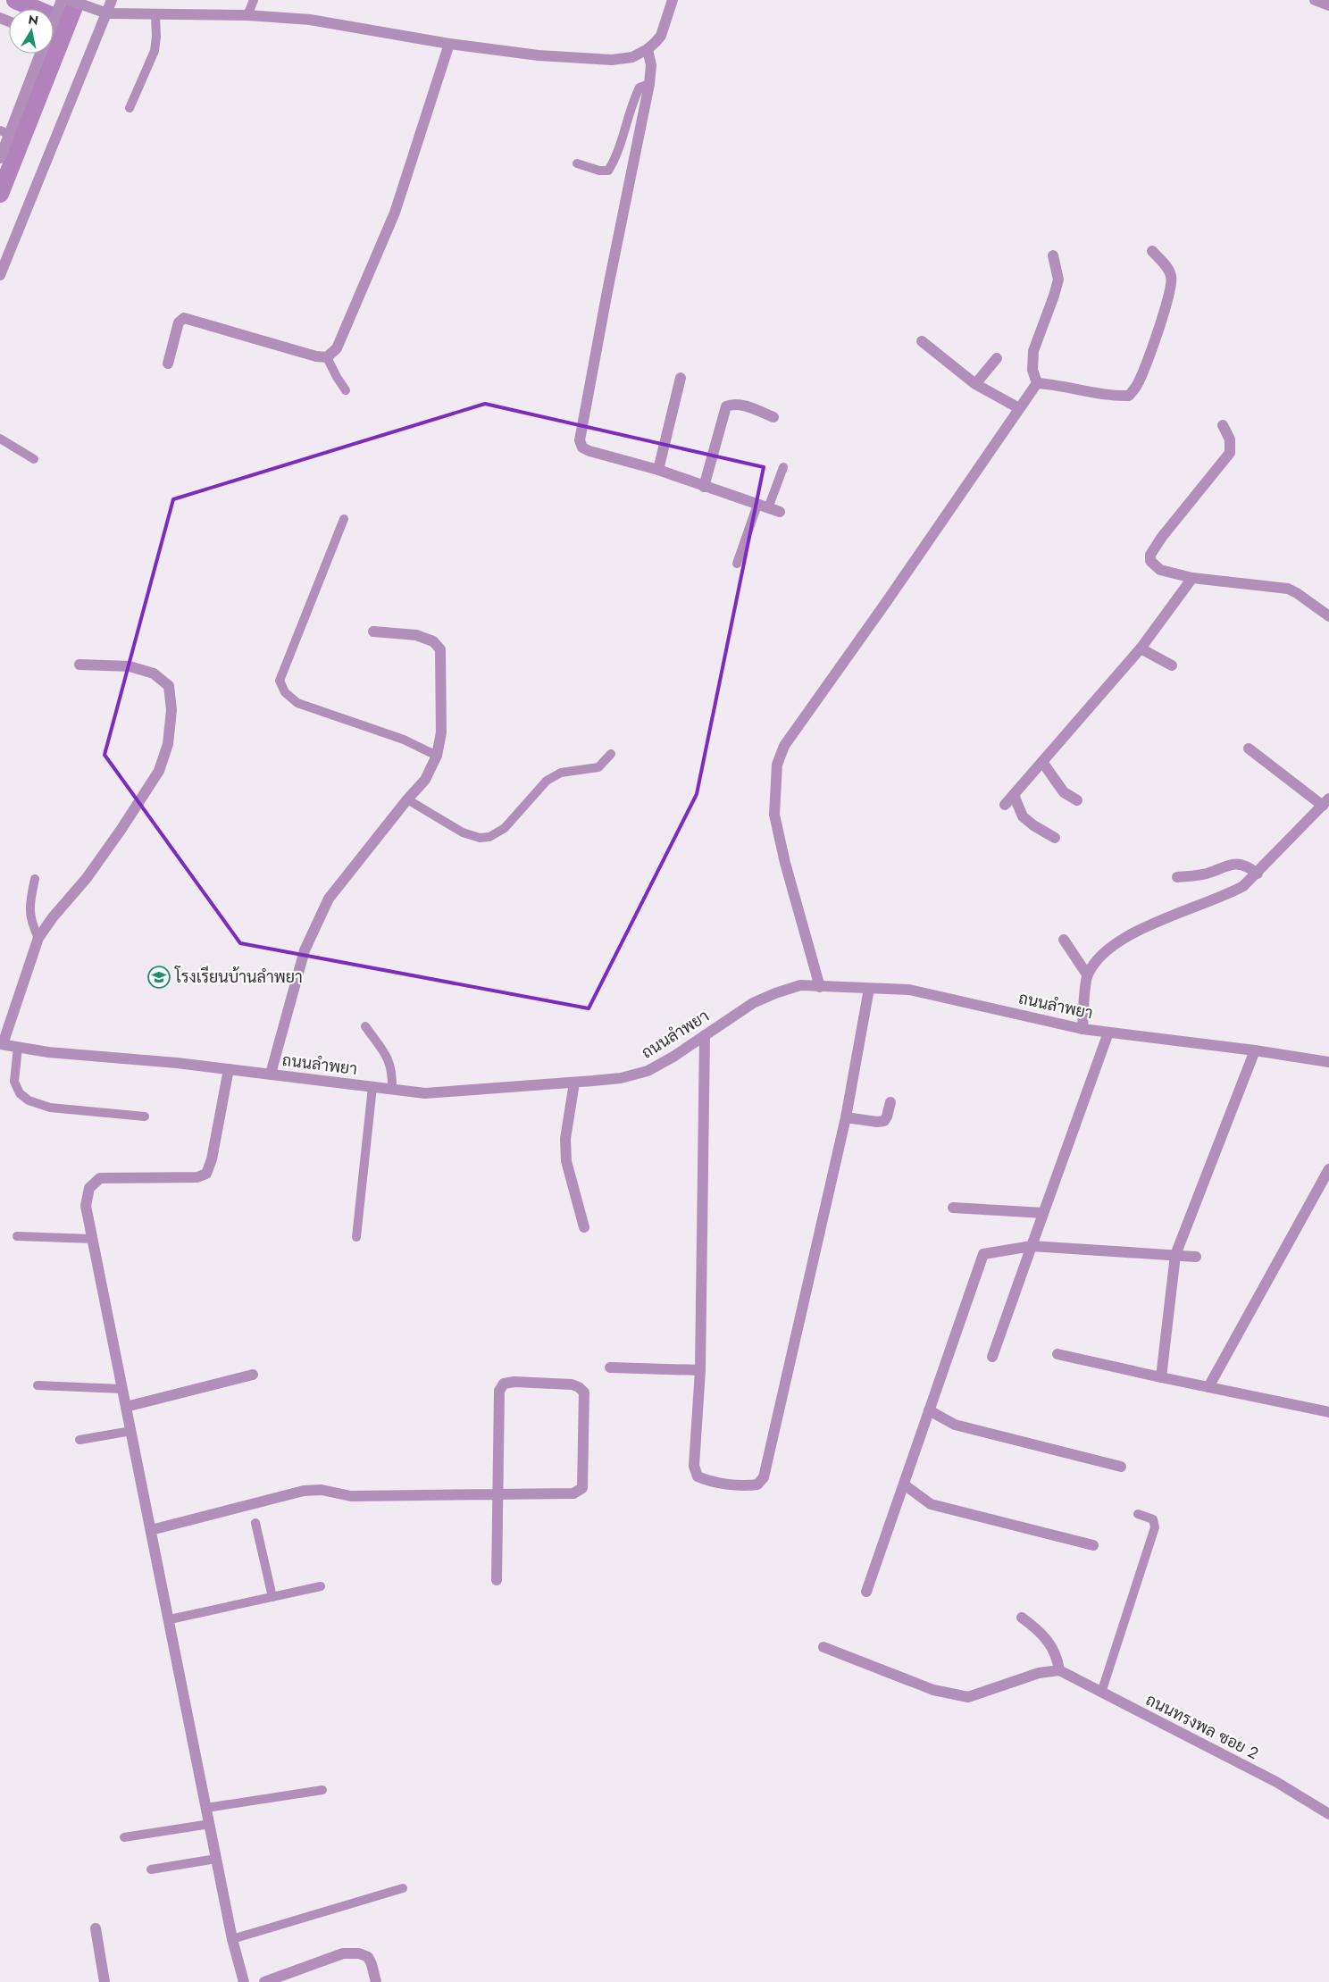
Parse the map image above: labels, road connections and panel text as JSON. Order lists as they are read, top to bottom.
{
  "streets": {
    "street": ["ถนนลำพยา", "ถนนทรงพล ซอย 2"]
  },
  "places": {
    "school or university": ["โรงเรียนบ้านลำพยา"]
  },
  "north": "top"
}
